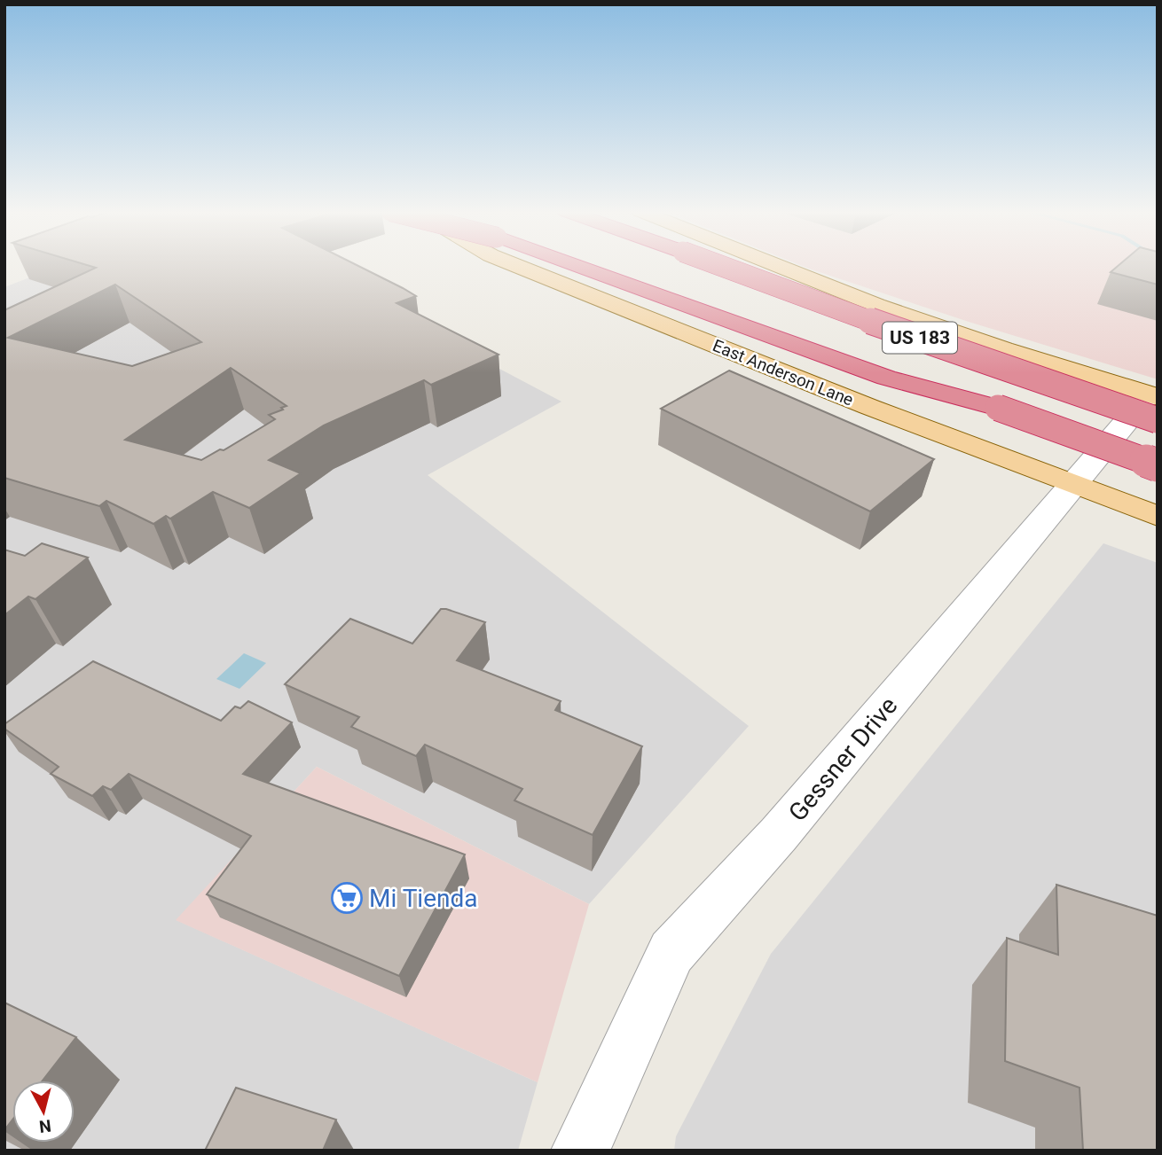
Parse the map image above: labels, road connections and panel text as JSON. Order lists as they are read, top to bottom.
{
  "streets": {
    "highway": ["US 183"],
    "main road": ["East Anderson Lane"],
    "street": ["Gessner Drive"]
  },
  "crossings": [
    ["US 183", "Gessner Drive"],
    ["East Anderson Lane", "Gessner Drive"]
  ],
  "places": {
    "supermarket": ["Mi Tienda"]
  },
  "north": "bottom"
}
